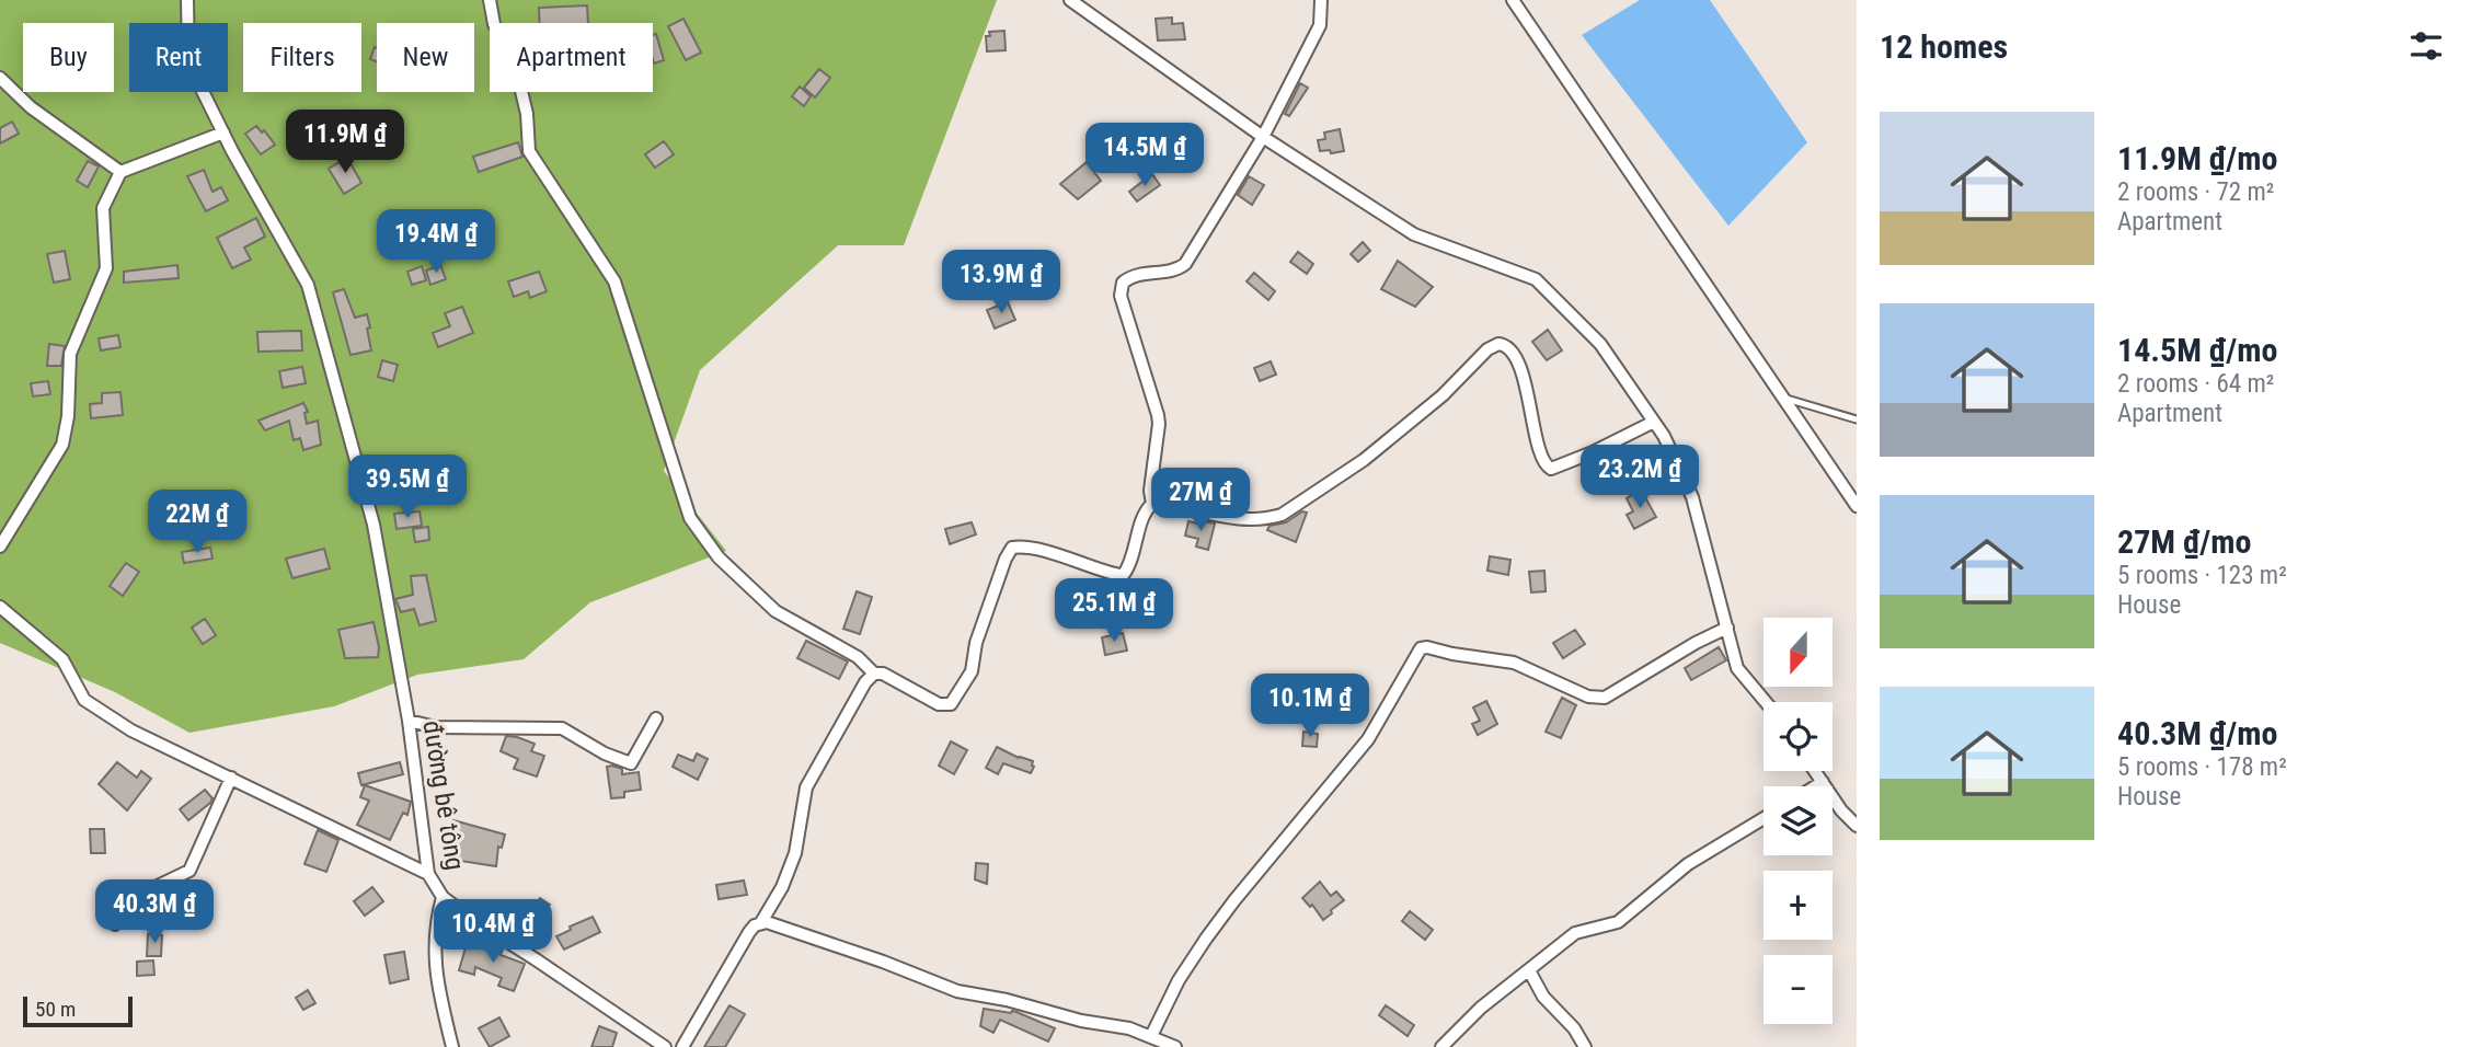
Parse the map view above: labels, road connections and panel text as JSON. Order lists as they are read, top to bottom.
{
  "streets": {
    "street": ["đường bê tông"]
  },
  "scale_bar": "50 m",
  "north": "bottom",
  "page": {
    "heading": "12 homes",
    "chip": [
      "Buy",
      "Rent",
      "Filters",
      "New",
      "Apartment"
    ],
    "list": [
      {
        "name": "11.9M ₫/mo",
        "note": "2 rooms · 72 m² · Apartment"
      },
      {
        "name": "14.5M ₫/mo",
        "note": "2 rooms · 64 m² · Apartment"
      },
      {
        "name": "27M ₫/mo",
        "note": "5 rooms · 123 m² · House"
      },
      {
        "name": "40.3M ₫/mo",
        "note": "5 rooms · 178 m² · House"
      }
    ],
    "price": [
      "11.9M ₫",
      "14.5M ₫",
      "19.4M ₫",
      "13.9M ₫",
      "23.2M ₫",
      "39.5M ₫",
      "27M ₫",
      "22M ₫",
      "25.1M ₫",
      "10.1M ₫",
      "40.3M ₫",
      "10.4M ₫"
    ],
    "map_buttons": ["+", "−"],
    "scale": "50 m"
  }
}
